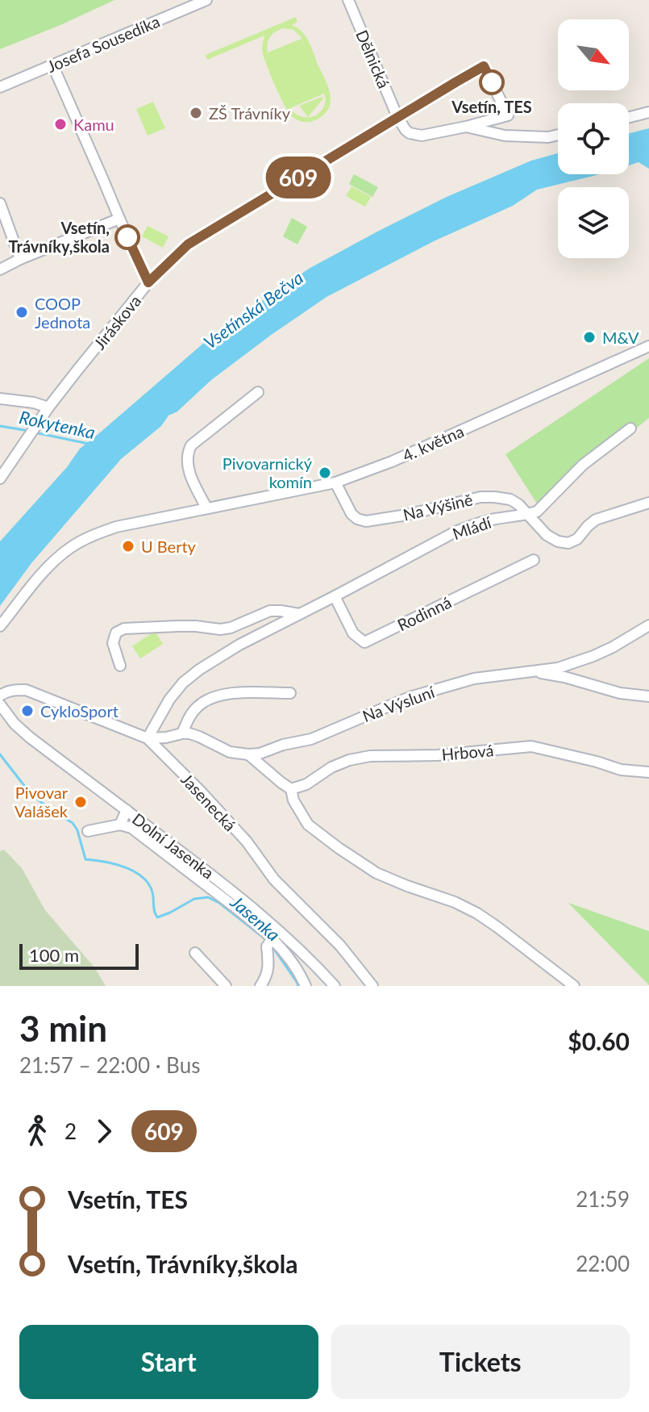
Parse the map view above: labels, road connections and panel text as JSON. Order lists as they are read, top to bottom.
{
  "streets": {
    "street": [
      "Josefa Sousedíka",
      "Dělnická",
      "Jiráskova",
      "4. května",
      "Na Výšině",
      "Mládí",
      "Rodinná",
      "Na Výsluní",
      "Hrbová",
      "Jasenecká",
      "Dolní Jasenka"
    ]
  },
  "crossings": [
    ["Dělnická", "Jiráskova"],
    ["4. května", "Na Výšině"],
    ["Na Výšině", "Mládí"],
    ["Mládí", "Rodinná"],
    ["Mládí", "Jasenecká"]
  ],
  "water": ["Vsetínská Bečva", "Rokytenka", "Jasenka"],
  "places": [
    "Vsetín, TES",
    "ZŠ Trávníky",
    "Kamu",
    "Vsetín, Trávníky,škola",
    "COOP Jednota",
    "M&V",
    "Pivovarnický komín",
    "U Berty",
    "CykloSport",
    "Pivovar Valášek"
  ],
  "lines": ["bus line 609"],
  "scale_bar": "100 m",
  "north": "bottom right",
  "page": {
    "on_map": "609",
    "scale": "100 m",
    "heading": ["3 min", "21:57 – 22:00 · Bus", "$0.60"],
    "legs": ["2", "609"],
    "list": [
      {
        "name": "Vsetín, TES",
        "value": "21:59"
      },
      {
        "name": "Vsetín, Trávníky,škola",
        "value": "22:00"
      }
    ],
    "buttons": ["Start", "Tickets"]
  }
}
